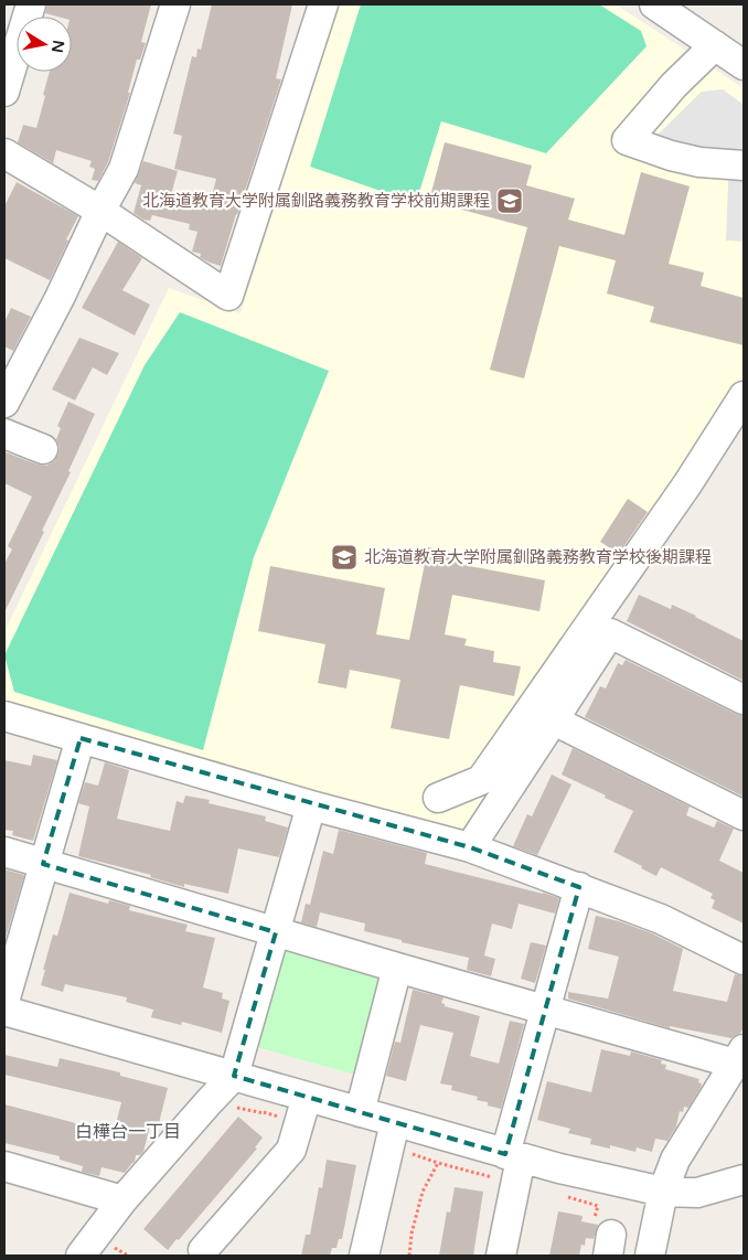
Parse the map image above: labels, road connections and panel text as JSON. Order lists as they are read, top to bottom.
{
  "districts": ["白樺台一丁目"],
  "places": {
    "school or university": ["北海道教育大学附属釧路義務教育学校前期課程", "北海道教育大学附属釧路義務教育学校後期課程"]
  },
  "north": "right"
}
